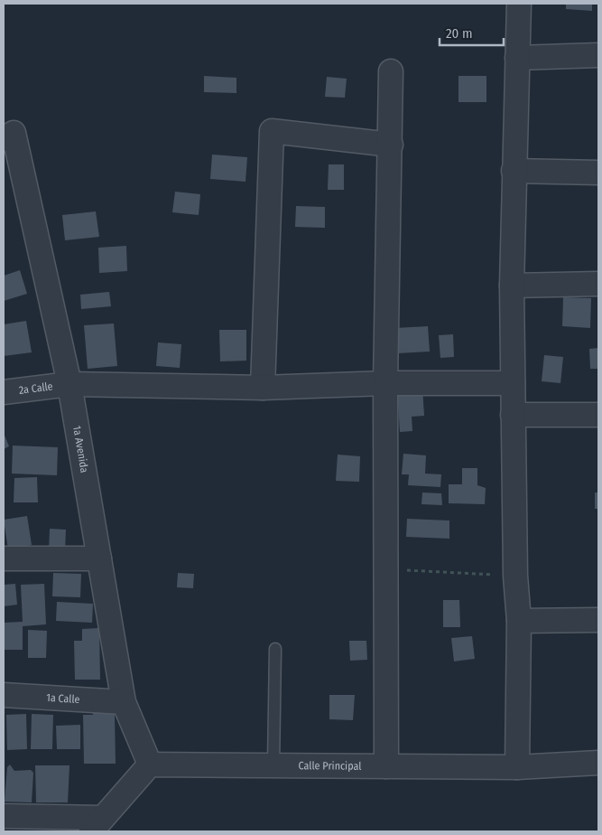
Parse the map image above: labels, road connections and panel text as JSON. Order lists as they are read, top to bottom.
{
  "streets": {
    "street": [
      "2a Calle",
      "1a Avenida",
      "1a Calle",
      "Calle Principal"
    ]
  },
  "crossings": [
    ["2a Calle", "1a Avenida"],
    ["1a Avenida", "1a Calle"],
    ["1a Avenida", "Calle Principal"]
  ],
  "scale_bar": "20 m"
}
